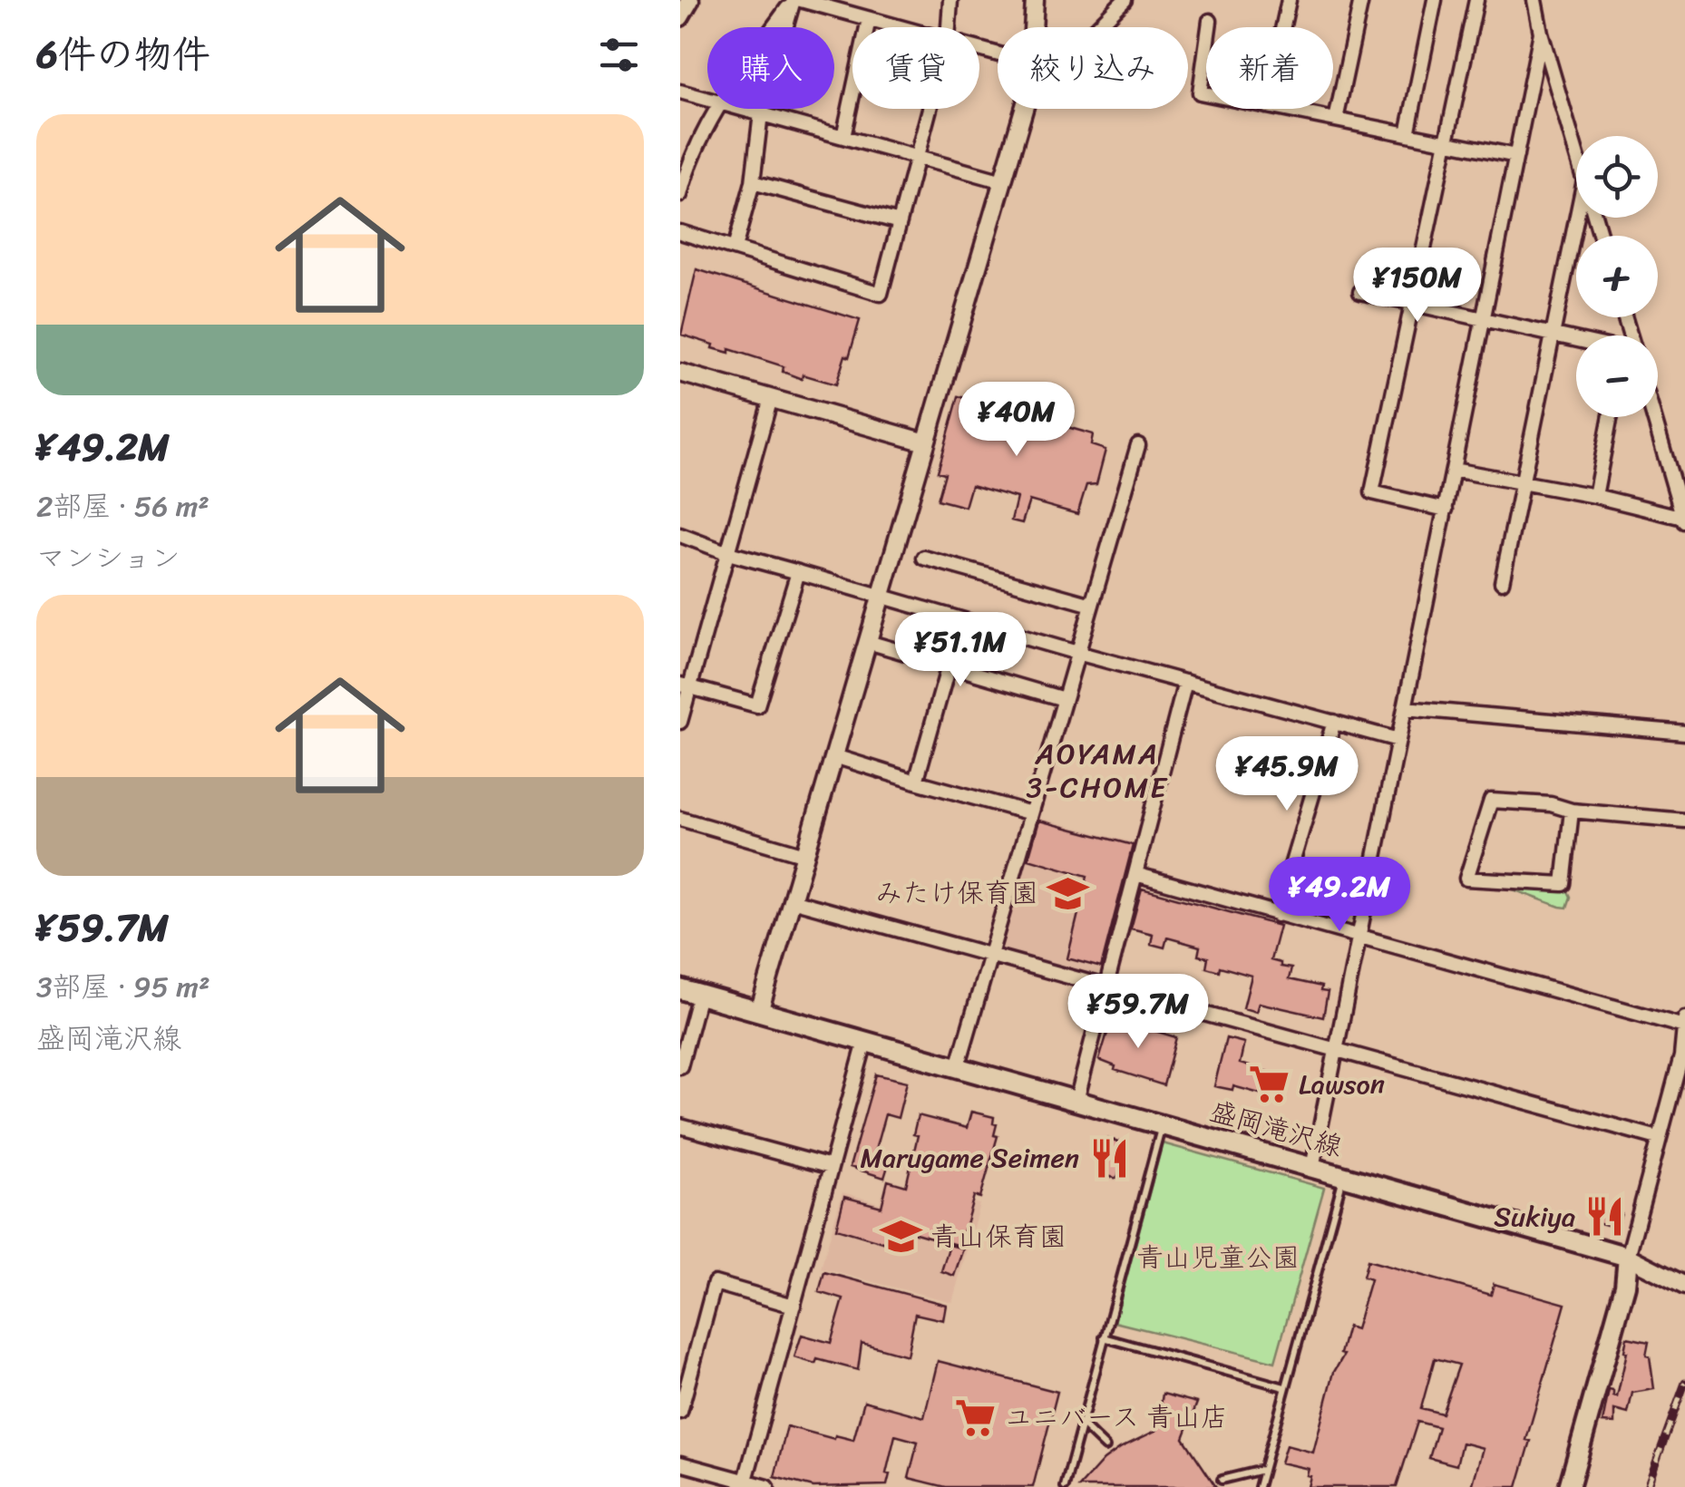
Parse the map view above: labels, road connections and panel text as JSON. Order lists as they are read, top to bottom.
{
  "streets": {
    "main road": ["盛岡滝沢線"]
  },
  "districts": ["AOYAMA 3-CHOME"],
  "parks": ["青山児童公園"],
  "places": {
    "school or university": ["みたけ保育園", "青山保育園"],
    "supermarket": ["Lawson", "ユニバース 青山店"],
    "restaurant": ["Marugame Seimen", "Sukiya"]
  },
  "page": {
    "heading": "6件の物件",
    "chip": [
      "購入",
      "賃貸",
      "絞り込み",
      "新着"
    ],
    "list": [
      {
        "name": "¥49.2M",
        "note": "2部屋 · 56 m² · マンション"
      },
      {
        "name": "¥59.7M",
        "note": "3部屋 · 95 m² · 盛岡滝沢線"
      }
    ],
    "map_buttons": ["+", "−"],
    "price": [
      "¥150M",
      "¥40M",
      "¥51.1M",
      "¥45.9M",
      "¥49.2M",
      "¥59.7M"
    ]
  }
}
